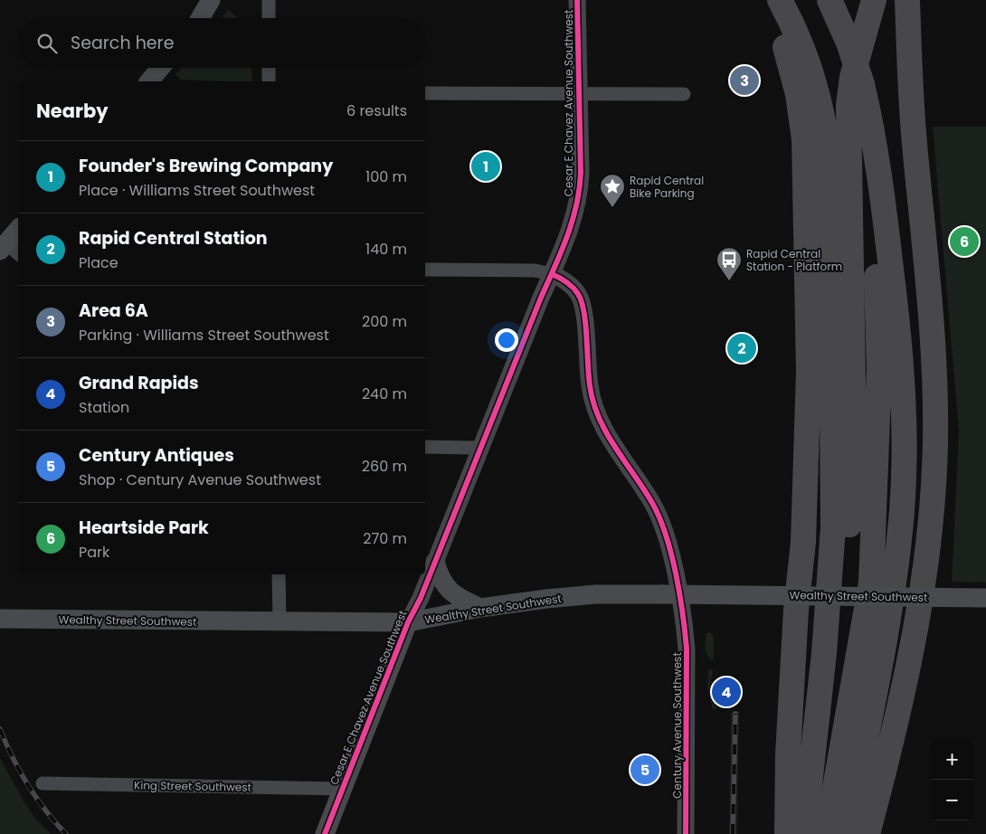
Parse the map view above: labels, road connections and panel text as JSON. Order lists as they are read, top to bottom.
{
  "streets": {
    "main road": ["Cesar E Chavez Avenue Southwest", "Wealthy Street Southwest"],
    "street": ["Century Avenue Southwest", "King Street Southwest"]
  },
  "crossings": [
    ["Cesar E Chavez Avenue Southwest", "Wealthy Street Southwest"],
    ["Cesar E Chavez Avenue Southwest", "Century Avenue Southwest"],
    ["Cesar E Chavez Avenue Southwest", "King Street Southwest"]
  ],
  "places": {
    "place": ["Rapid Central Bike Parking"],
    "bus stop": ["Rapid Central Station - Platform"]
  },
  "page": {
    "search": "Search here",
    "pins": [
      "3",
      "1",
      "6",
      "2",
      "4",
      "5"
    ],
    "heading": ["Nearby", "6 results"],
    "list": [
      {
        "mark": "1",
        "name": "Founder's Brewing Company",
        "note": "Place · Williams Street Southwest",
        "value": "100 m"
      },
      {
        "mark": "2",
        "name": "Rapid Central Station",
        "note": "Place",
        "value": "140 m"
      },
      {
        "mark": "3",
        "name": "Area 6A",
        "note": "Parking · Williams Street Southwest",
        "value": "200 m"
      },
      {
        "mark": "4",
        "name": "Grand Rapids",
        "note": "Station",
        "value": "240 m"
      },
      {
        "mark": "5",
        "name": "Century Antiques",
        "note": "Shop · Century Avenue Southwest",
        "value": "260 m"
      },
      {
        "mark": "6",
        "name": "Heartside Park",
        "note": "Park",
        "value": "270 m"
      }
    ],
    "map_buttons": ["+", "−"]
  }
}
